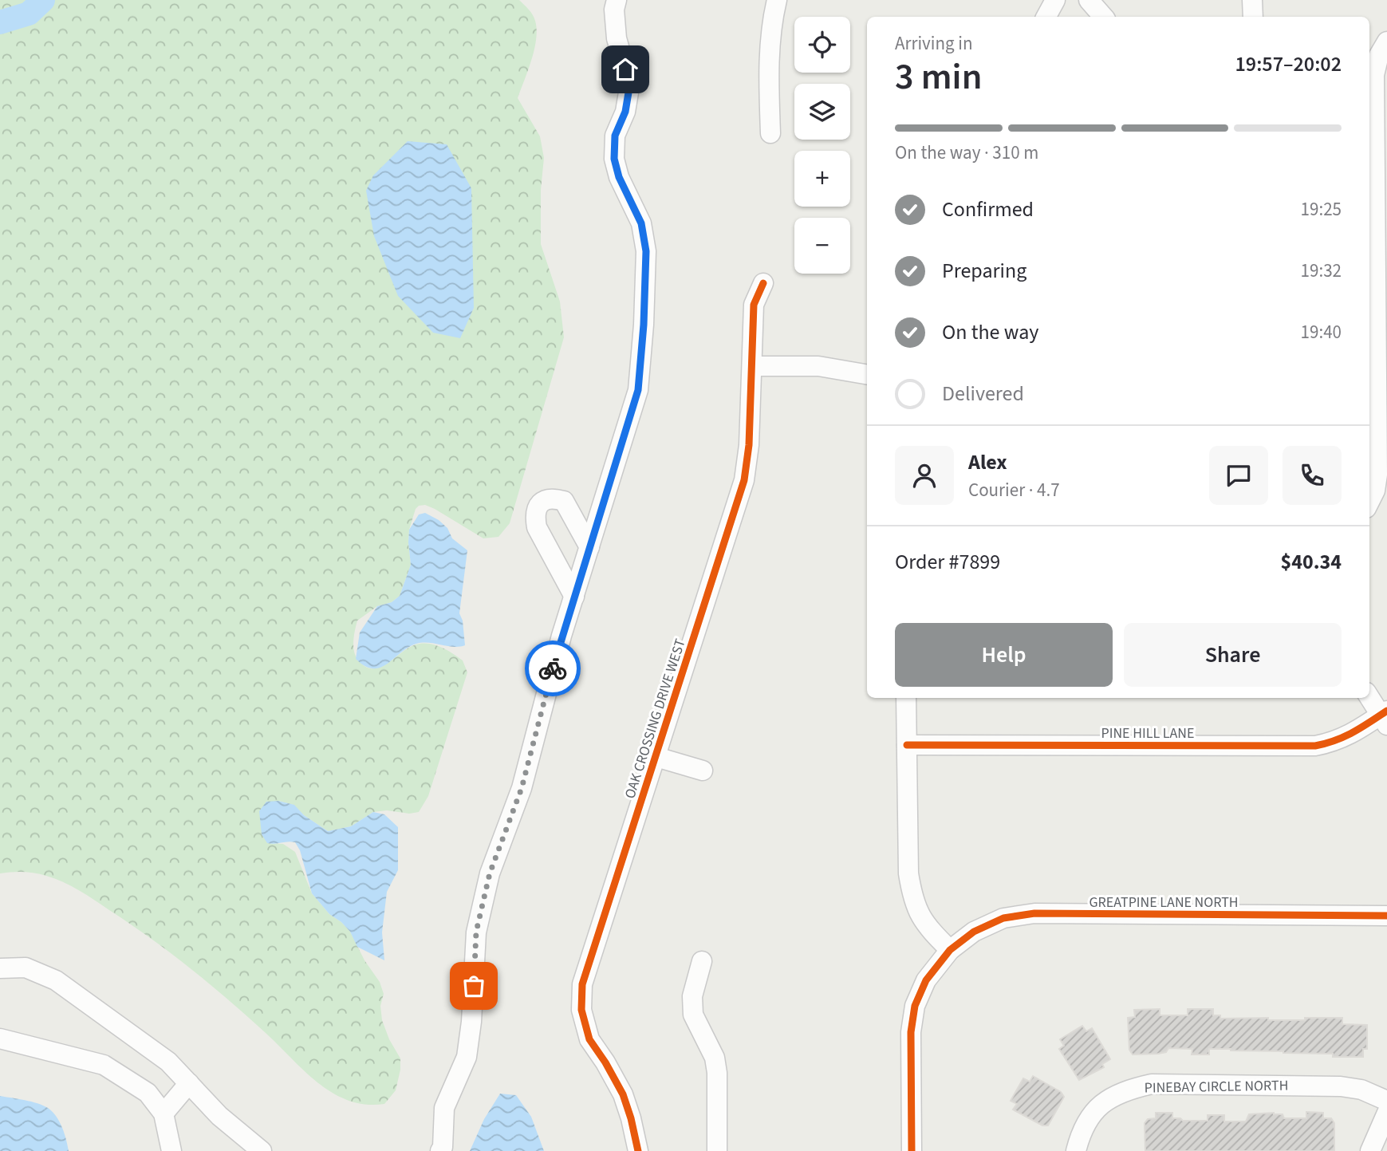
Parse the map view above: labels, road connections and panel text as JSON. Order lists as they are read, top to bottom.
{
  "streets": {
    "street": [
      "OAK CROSSING DRIVE WEST",
      "PINE HILL LANE",
      "GREATPINE LANE NORTH",
      "PINEBAY CIRCLE NORTH"
    ]
  },
  "page": {
    "map_buttons": ["+", "−"],
    "heading": ["3 min", "Arriving in", "19:57–20:02"],
    "panel": [
      "Alex",
      "Courier · 4.7",
      "Order #7899",
      "$40.34"
    ],
    "bar": "On the way · 310 m",
    "list": [
      ["Confirmed", "19:25"],
      ["Preparing", "19:32"],
      ["On the way", "19:40"],
      "Delivered"
    ],
    "buttons": ["Help", "Share"]
  }
}
